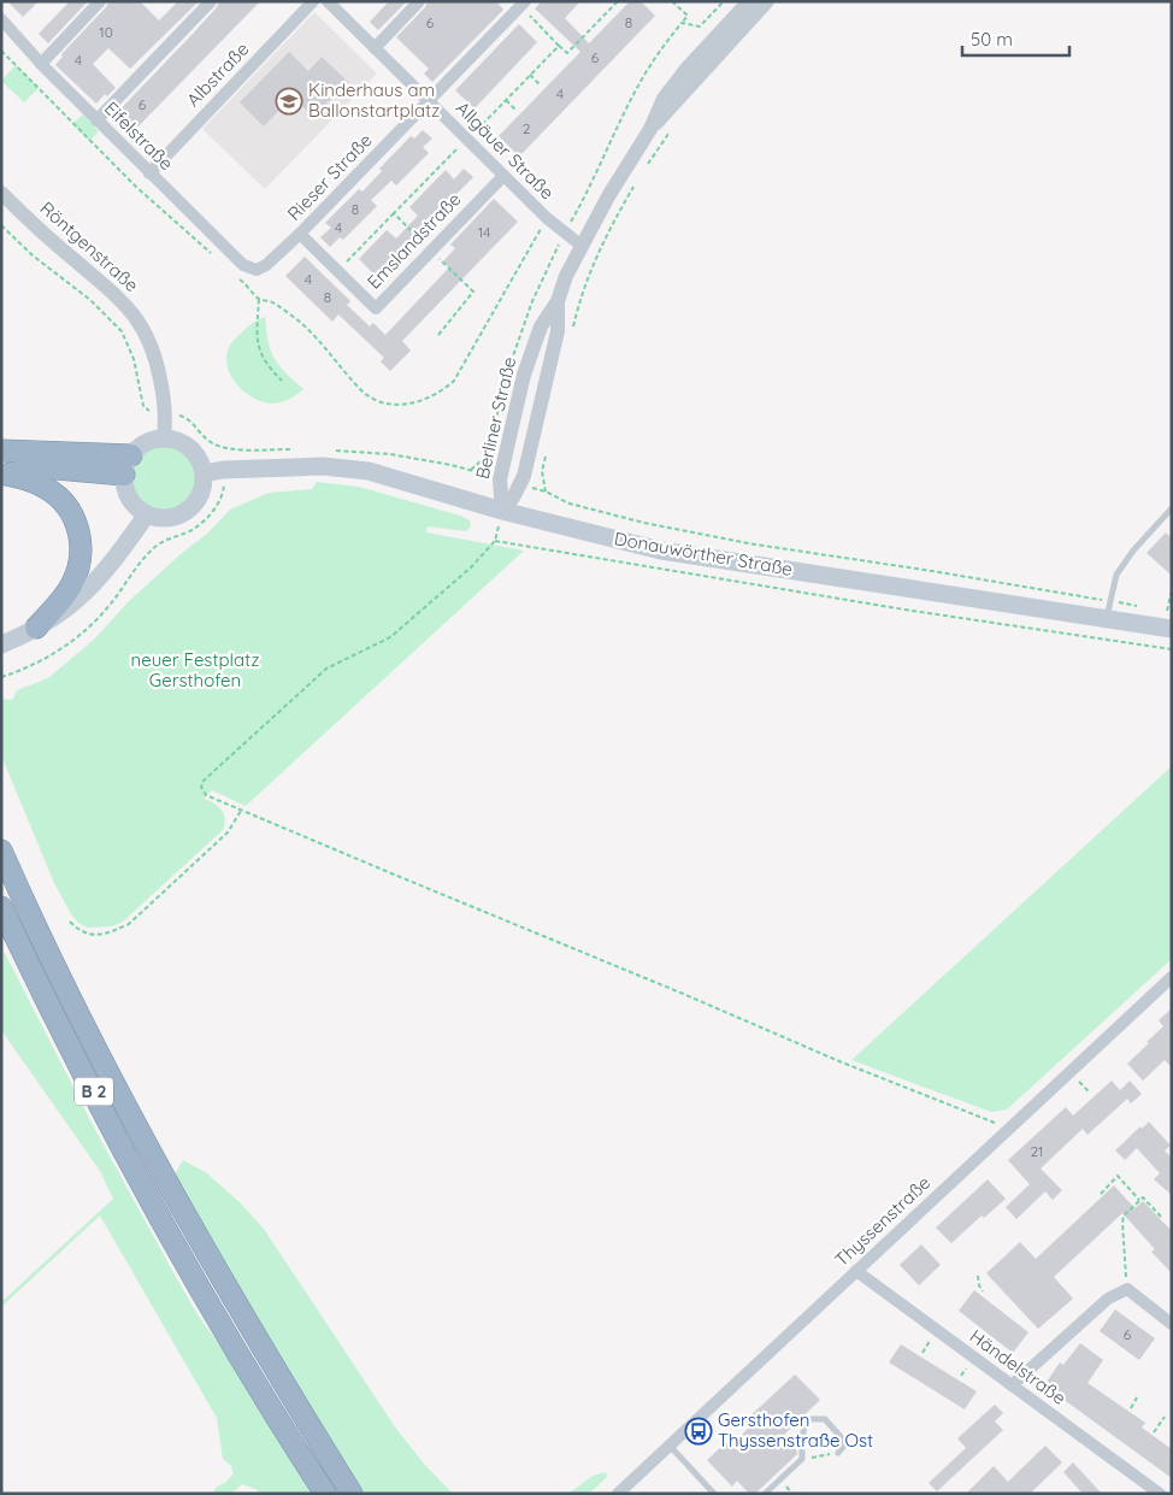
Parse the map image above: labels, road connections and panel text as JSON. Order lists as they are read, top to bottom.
{
  "streets": {
    "highway": ["B 2"],
    "main road": ["Donauwörther Straße"],
    "street": [
      "Albstraße",
      "Eifelstraße",
      "Allgäuer Straße",
      "Rieser Straße",
      "Emslandstraße",
      "Röntgenstraße",
      "Berliner Straße",
      "Thyssenstraße",
      "Händelstraße"
    ]
  },
  "crossings": [
    ["Albstraße", "Eifelstraße"],
    ["Eifelstraße", "Rieser Straße"],
    ["Allgäuer Straße", "Rieser Straße"],
    ["Allgäuer Straße", "Emslandstraße"],
    ["Allgäuer Straße", "Berliner Straße"],
    ["Rieser Straße", "Emslandstraße"],
    ["Röntgenstraße", "Donauwörther Straße"],
    ["Berliner Straße", "Donauwörther Straße"],
    ["Thyssenstraße", "Händelstraße"]
  ],
  "parks": ["neuer Festplatz Gersthofen"],
  "places": {
    "school or university": ["Kinderhaus am Ballonstartplatz"],
    "bus stop": ["Gersthofen Thyssenstraße Ost"]
  },
  "house_numbers": [
    "6",
    "8",
    "10",
    "6",
    "4",
    "4",
    "6",
    "2",
    "8",
    "4",
    "14",
    "4",
    "8",
    "21",
    "6"
  ],
  "scale_bar": "50 m"
}
